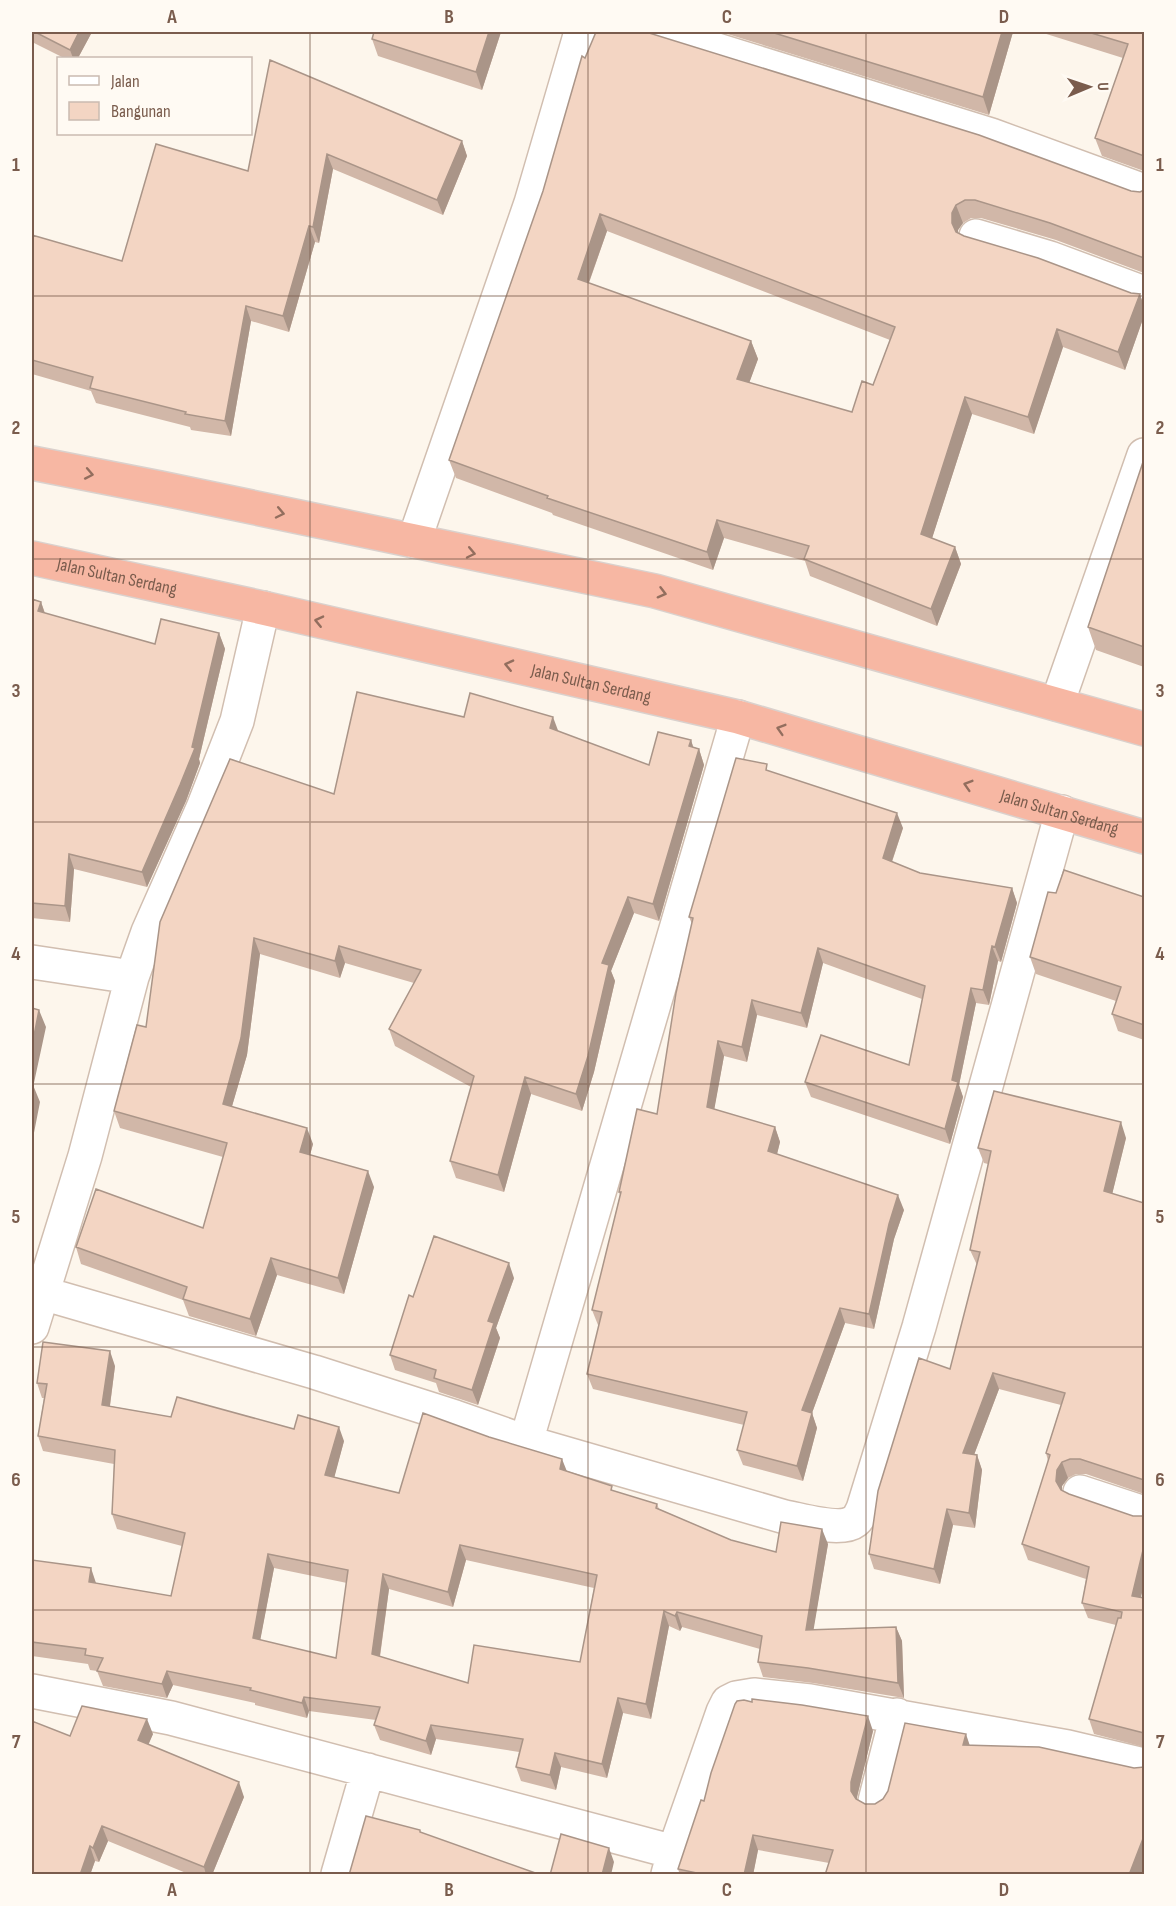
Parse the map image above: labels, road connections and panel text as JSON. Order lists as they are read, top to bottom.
{
  "streets": {
    "highway": ["Jalan Sultan Serdang"]
  },
  "legend": ["Jalan", "Bangunan"],
  "north": "right",
  "grid": {
    "columns": [
      "A",
      "B",
      "C",
      "D"
    ],
    "rows": [
      "1",
      "2",
      "3",
      "4",
      "5",
      "6",
      "7"
    ]
  }
}
